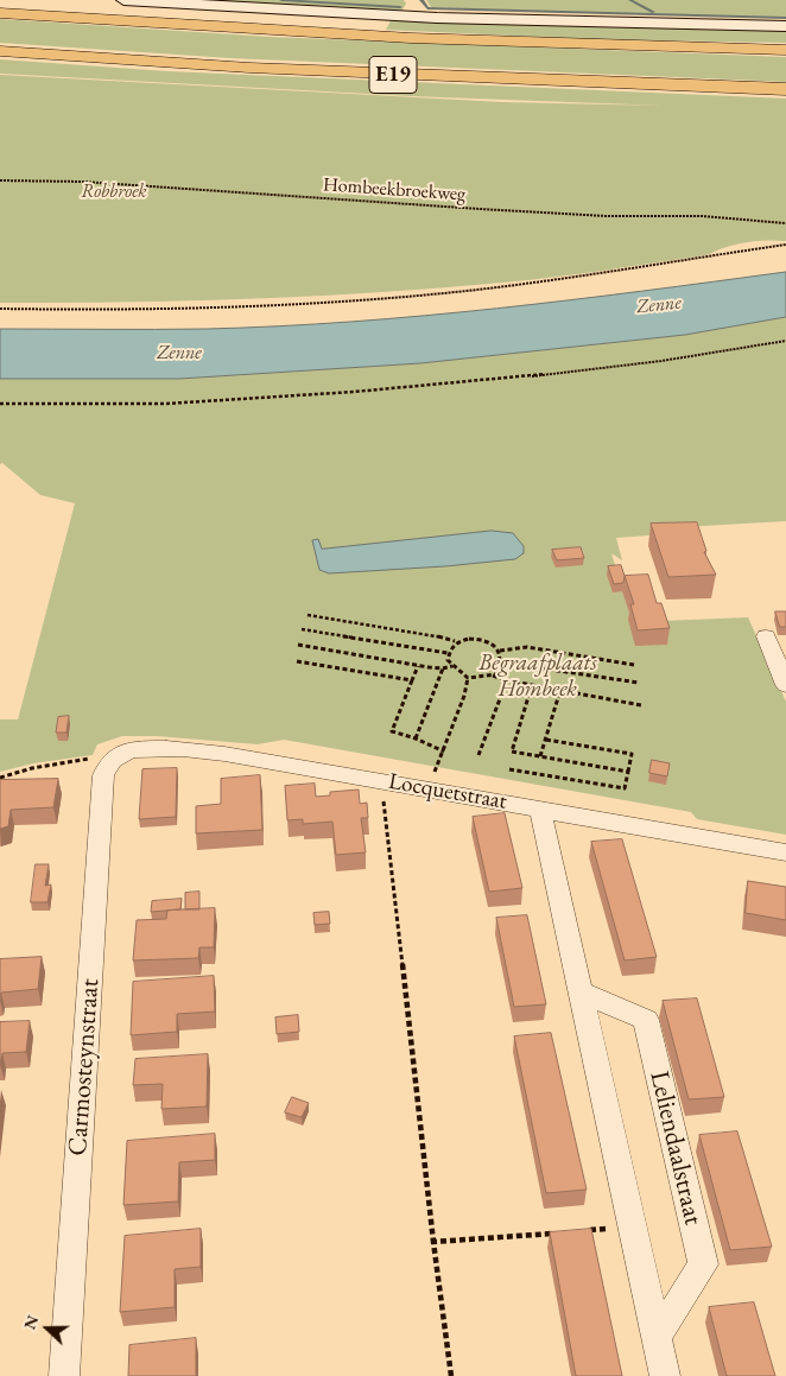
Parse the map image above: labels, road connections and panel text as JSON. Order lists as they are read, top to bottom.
{
  "streets": {
    "highway": ["E19"],
    "street": ["Locquetstraat", "Carmosteynstraat", "Leliendaalstraat"],
    "path": ["Hombeekbroekweg"]
  },
  "crossings": [
    ["Locquetstraat", "Carmosteynstraat"]
  ],
  "water": ["Zenne"],
  "parks": ["Robbroek", "Begraafplaats Hombeek"],
  "north": "left"
}
